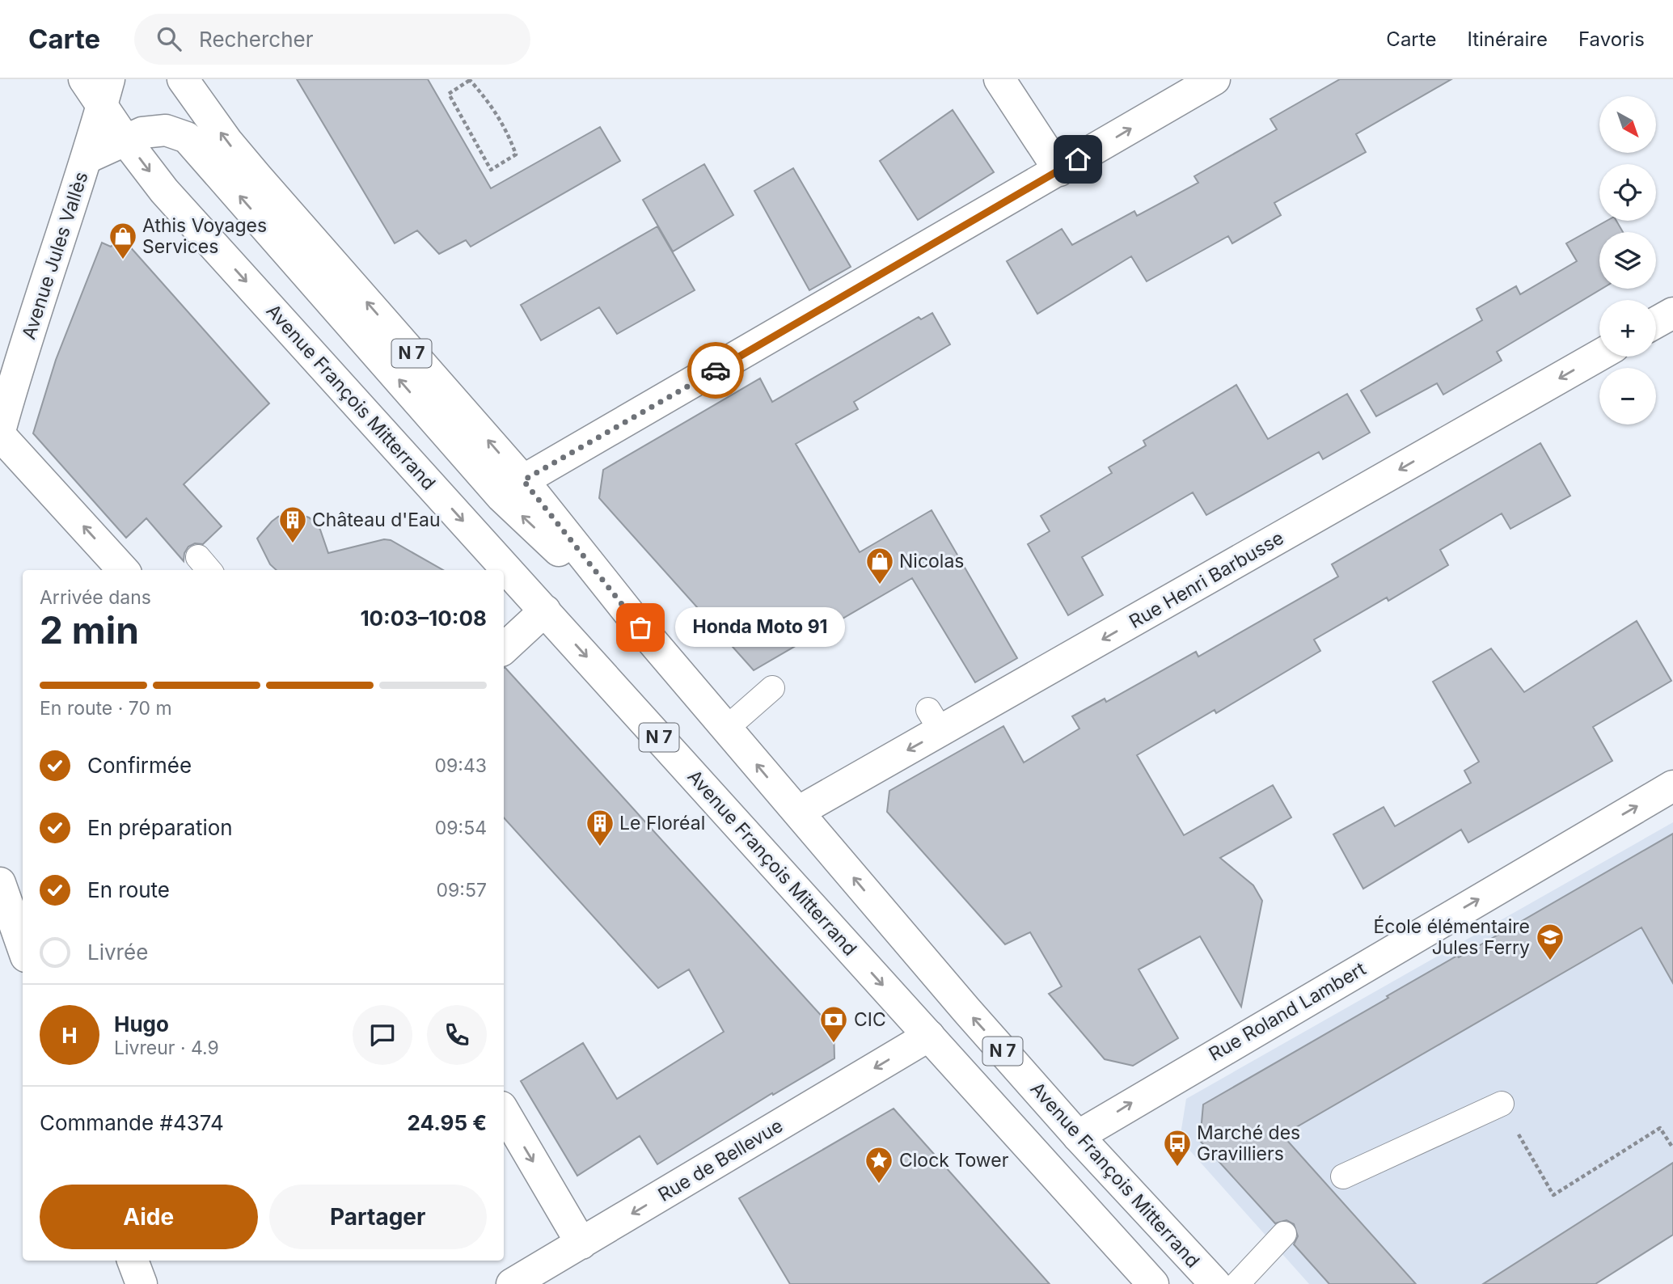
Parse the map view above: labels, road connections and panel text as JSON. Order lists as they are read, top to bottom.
{
  "streets": {
    "main road": [
      "Avenue Jules Vallès",
      "N 7",
      "Avenue François Mitterrand",
      "Rue Henri Barbusse",
      "Rue Roland Lambert",
      "Rue de Bellevue"
    ]
  },
  "crossings": [
    ["Avenue Jules Vallès", "Avenue François Mitterrand"],
    ["Avenue François Mitterrand", "Rue Henri Barbusse"],
    ["Avenue François Mitterrand", "Rue Roland Lambert"],
    ["Avenue François Mitterrand", "Rue de Bellevue"]
  ],
  "one_way": ["Rue Henri Barbusse", "Rue Roland Lambert", "Rue de Bellevue"],
  "places": {
    "shop": ["Athis Voyages Services", "Nicolas"],
    "building": ["Château d'Eau", "Le Floréal"],
    "other": ["Honda Moto 91"],
    "school or university": ["École élémentaire Jules Ferry"],
    "bank": ["CIC"],
    "bus stop": ["Marché des Gravilliers"],
    "place": ["Clock Tower"]
  },
  "north": "bottom right",
  "page": {
    "header": "Carte",
    "search": "Rechercher",
    "nav": ["Carte", "Itinéraire", "Favoris"],
    "map_buttons": ["+", "−"],
    "heading": ["2 min", "Arrivée dans", "10:03–10:08"],
    "panel": [
      "Hugo",
      "Livreur · 4.9",
      "Commande #4374",
      "24.95 €"
    ],
    "bubble": "Honda Moto 91",
    "bar": "En route · 70 m",
    "list": [
      ["Confirmée", "09:43"],
      ["En préparation", "09:54"],
      ["En route", "09:57"],
      "Livrée"
    ],
    "round": "H",
    "buttons": ["Aide", "Partager"]
  }
}
